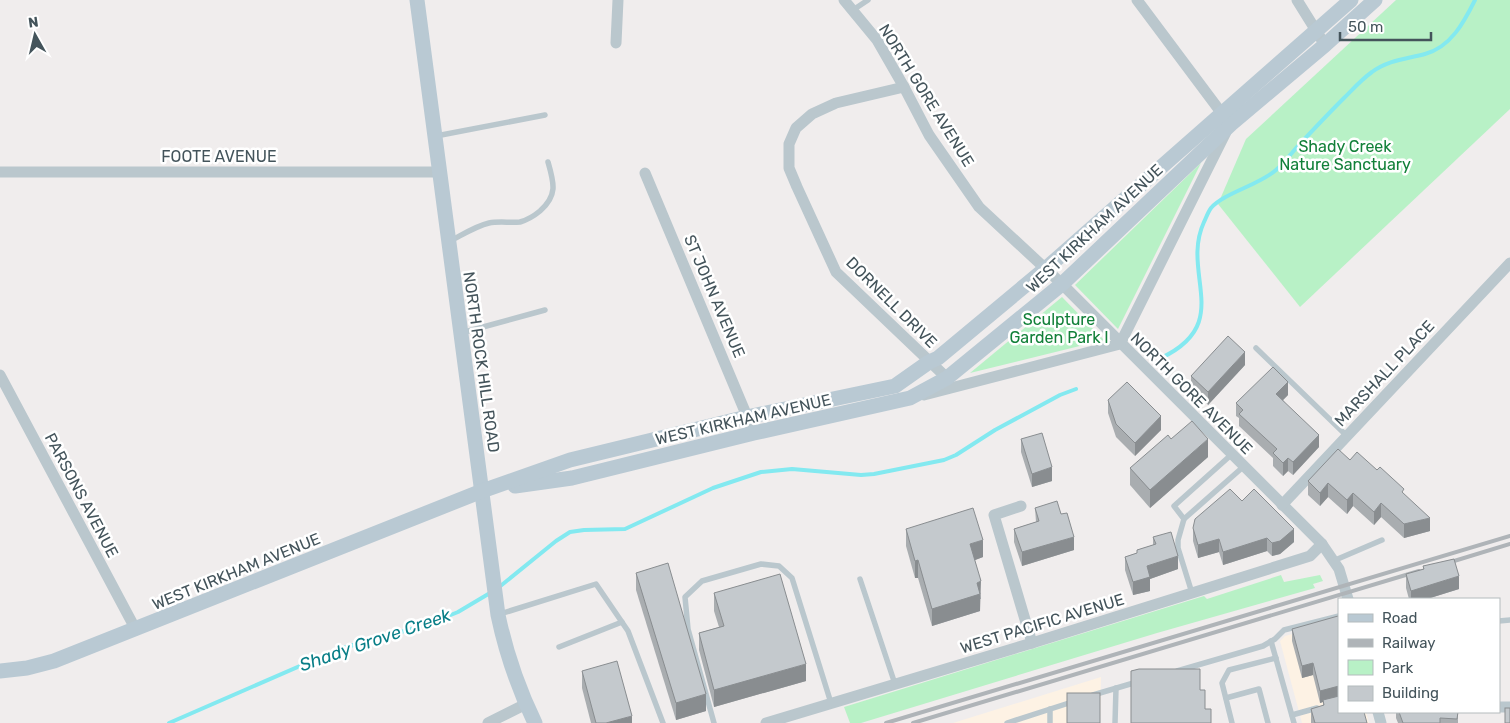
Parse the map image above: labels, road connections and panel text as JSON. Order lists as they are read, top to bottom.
{
  "streets": {
    "street": [
      "NORTH GORE AVENUE",
      "FOOTE AVENUE",
      "WEST KIRKHAM AVENUE",
      "ST JOHN AVENUE",
      "DORNELL DRIVE",
      "NORTH ROCK HILL ROAD",
      "MARSHALL PLACE",
      "PARSONS AVENUE",
      "WEST PACIFIC AVENUE"
    ]
  },
  "crossings": [
    ["NORTH GORE AVENUE", "WEST KIRKHAM AVENUE"],
    ["NORTH GORE AVENUE", "DORNELL DRIVE"],
    ["NORTH GORE AVENUE", "MARSHALL PLACE"],
    ["NORTH GORE AVENUE", "WEST PACIFIC AVENUE"],
    ["FOOTE AVENUE", "NORTH ROCK HILL ROAD"],
    ["WEST KIRKHAM AVENUE", "ST JOHN AVENUE"],
    ["WEST KIRKHAM AVENUE", "DORNELL DRIVE"],
    ["WEST KIRKHAM AVENUE", "NORTH ROCK HILL ROAD"],
    ["WEST KIRKHAM AVENUE", "PARSONS AVENUE"]
  ],
  "water": ["Shady Grove Creek"],
  "parks": ["Shady Creek Nature Sanctuary", "Sculpture Garden Park I"],
  "legend": [
    "Road",
    "Railway",
    "Park",
    "Building"
  ],
  "scale_bar": "50 m",
  "north": "top"
}
